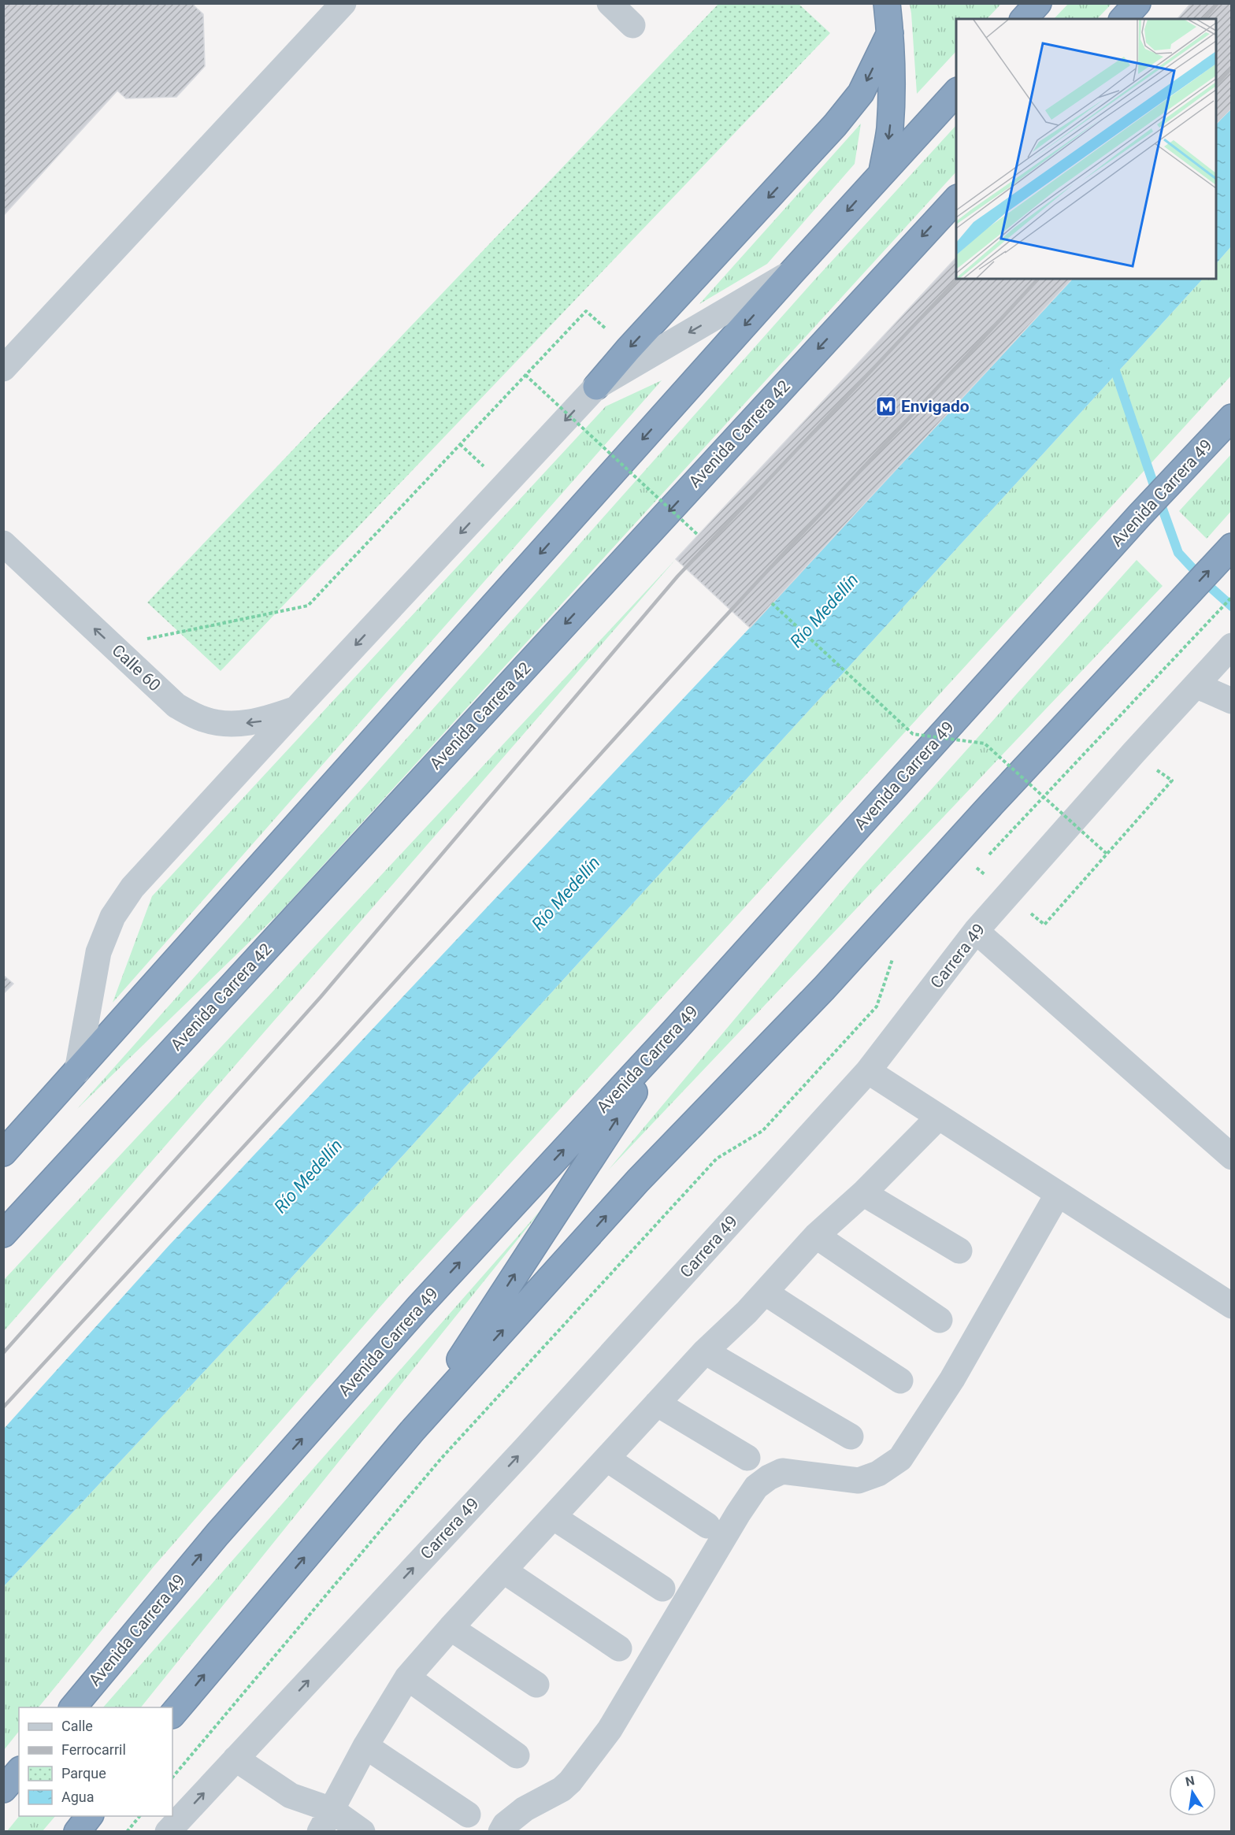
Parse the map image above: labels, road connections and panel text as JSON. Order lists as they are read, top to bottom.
{
  "streets": {
    "highway": ["Avenida Carrera 42", "Avenida Carrera 49"],
    "street": ["Calle 60", "Carrera 49"]
  },
  "one_way": ["Calle 60"],
  "water": ["Río Medellín"],
  "places": {
    "metro station": ["Envigado"]
  },
  "legend": [
    "Calle",
    "Ferrocarril",
    "Parque",
    "Agua"
  ],
  "north": "top"
}
